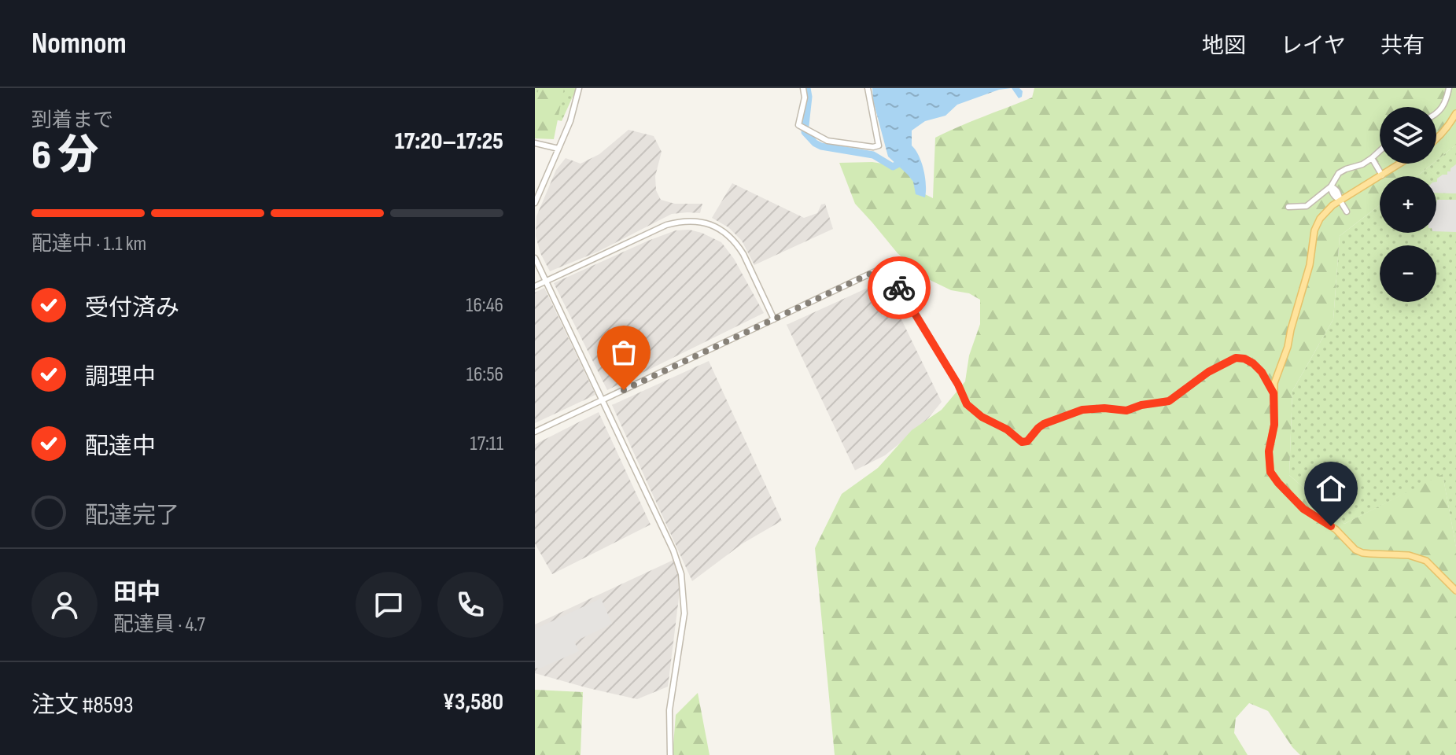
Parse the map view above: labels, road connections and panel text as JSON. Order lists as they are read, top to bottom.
{
  "page": {
    "header": "Nomnom",
    "nav": ["地図", "レイヤ", "共有"],
    "heading": ["6 分", "到着まで", "17:20–17:25"],
    "panel": [
      "田中",
      "配達員 · 4.7",
      "注文 #8593",
      "¥3,580"
    ],
    "map_buttons": ["+", "−"],
    "bar": "配達中 · 1.1 km",
    "list": [
      ["受付済み", "16:46"],
      ["調理中", "16:56"],
      ["配達中", "17:11"],
      "配達完了"
    ]
  }
}
